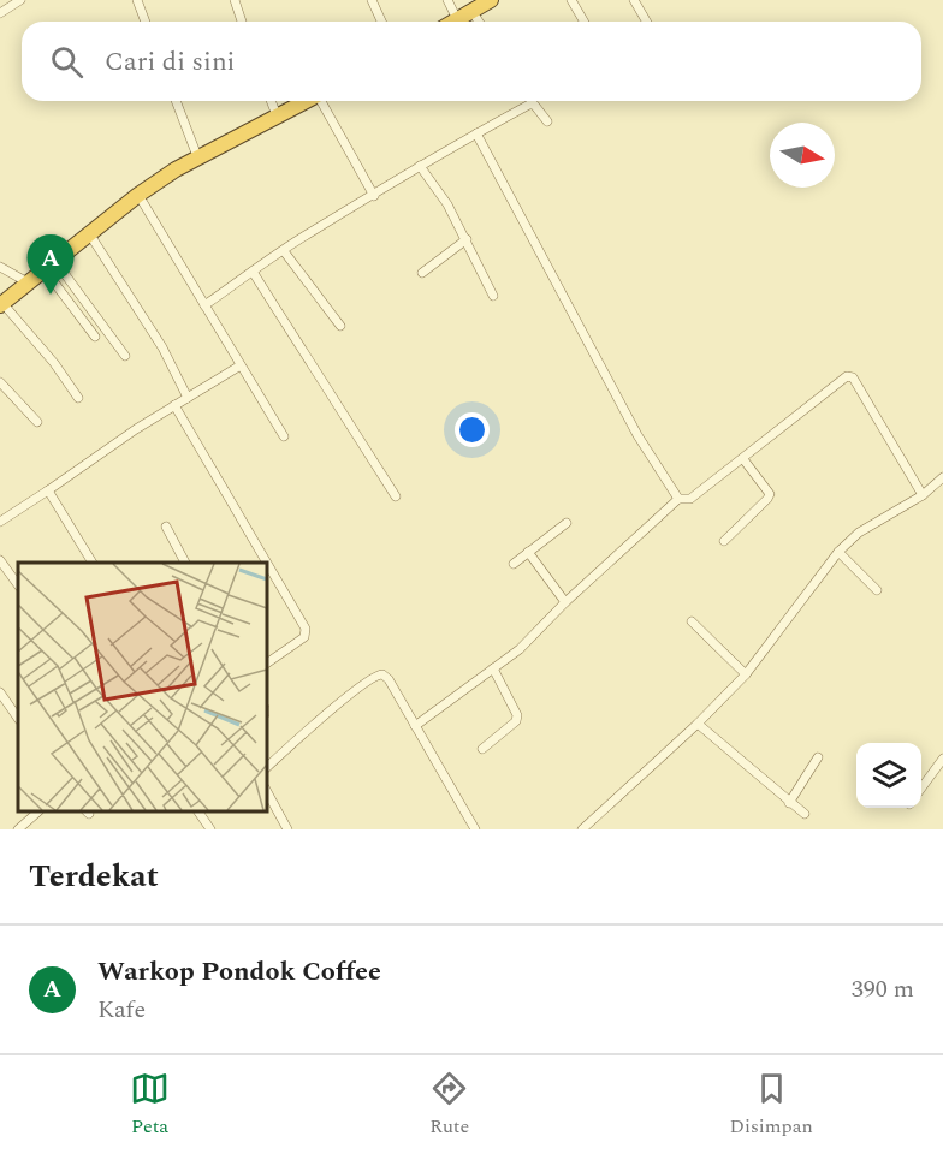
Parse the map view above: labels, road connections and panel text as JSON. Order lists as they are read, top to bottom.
{
  "north": "right",
  "page": {
    "search": "Cari di sini",
    "pins": "A",
    "heading": "Terdekat",
    "list": [
      {
        "mark": "A",
        "name": "Warkop Pondok Coffee",
        "note": "Kafe",
        "value": "390 m"
      }
    ],
    "nav": ["Peta", "Rute", "Disimpan"]
  }
}
